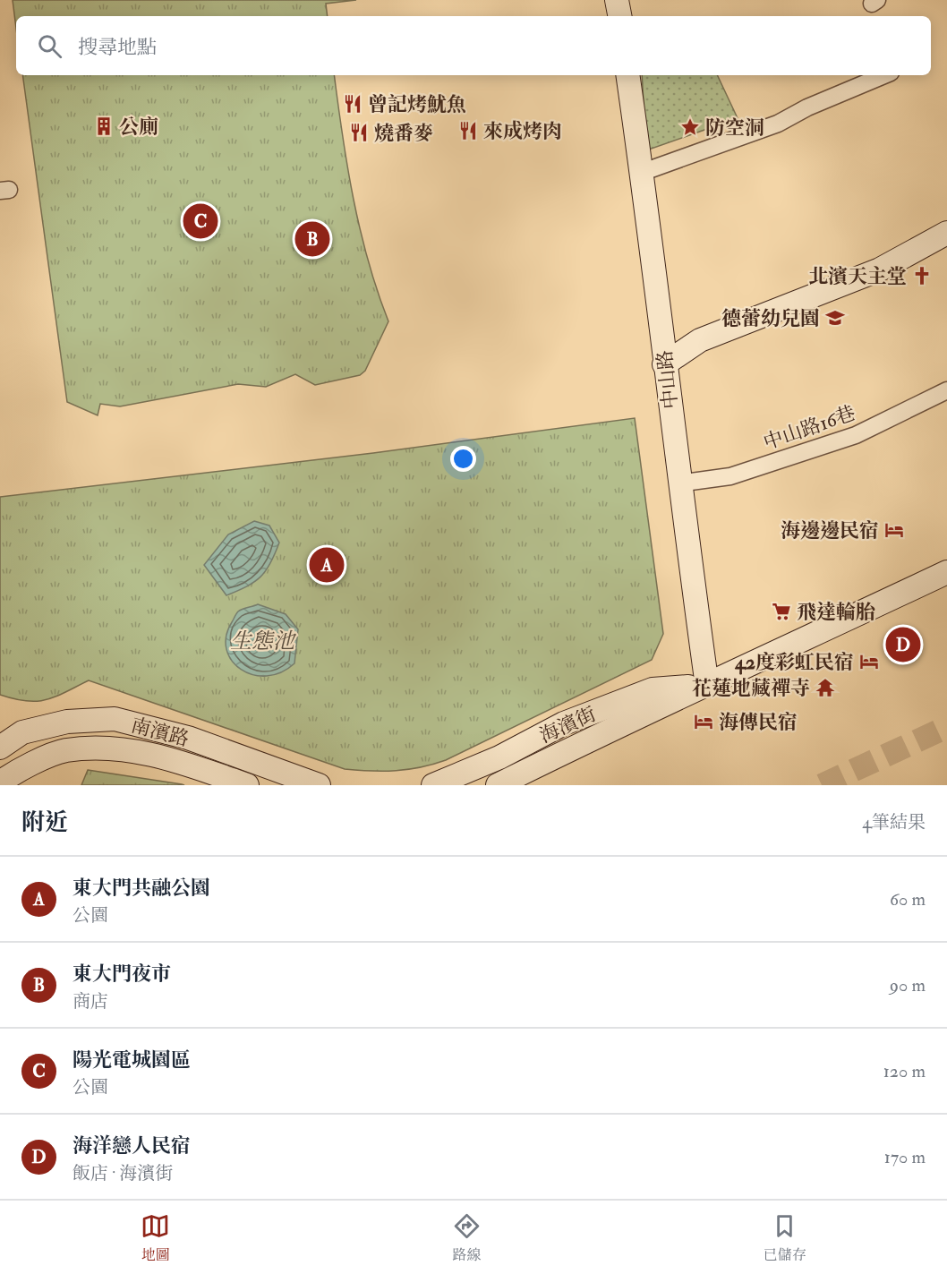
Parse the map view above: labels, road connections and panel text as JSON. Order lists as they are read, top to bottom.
{
  "streets": {
    "main road": ["中山路", "海濱街", "南濱路"],
    "street": ["中山路16巷"]
  },
  "crossings": [
    ["中山路", "中山路16巷"],
    ["中山路", "海濱街"]
  ],
  "water": ["生態池"],
  "places": {
    "restaurant": ["曾記烤魷魚", "來成烤肉", "燒番麥"],
    "building": ["公廁"],
    "place": ["防空洞"],
    "church": ["北濱天主堂"],
    "school or university": ["德蕾幼兒園"],
    "hotel": ["海邊邊民宿", "42度彩虹民宿", "海傳民宿"],
    "supermarket": ["飛達輪胎"],
    "temple": ["花蓮地藏禪寺"]
  },
  "page": {
    "search": "搜尋地點",
    "pins": [
      "C",
      "B",
      "A",
      "D"
    ],
    "heading": ["附近", "4筆結果"],
    "list": [
      {
        "mark": "A",
        "name": "東大門共融公園",
        "note": "公園",
        "value": "60 m"
      },
      {
        "mark": "B",
        "name": "東大門夜市",
        "note": "商店",
        "value": "90 m"
      },
      {
        "mark": "C",
        "name": "陽光電城園區",
        "note": "公園",
        "value": "120 m"
      },
      {
        "mark": "D",
        "name": "海洋戀人民宿",
        "note": "飯店 · 海濱街",
        "value": "170 m"
      }
    ],
    "nav": ["地圖", "路線", "已儲存"]
  }
}
